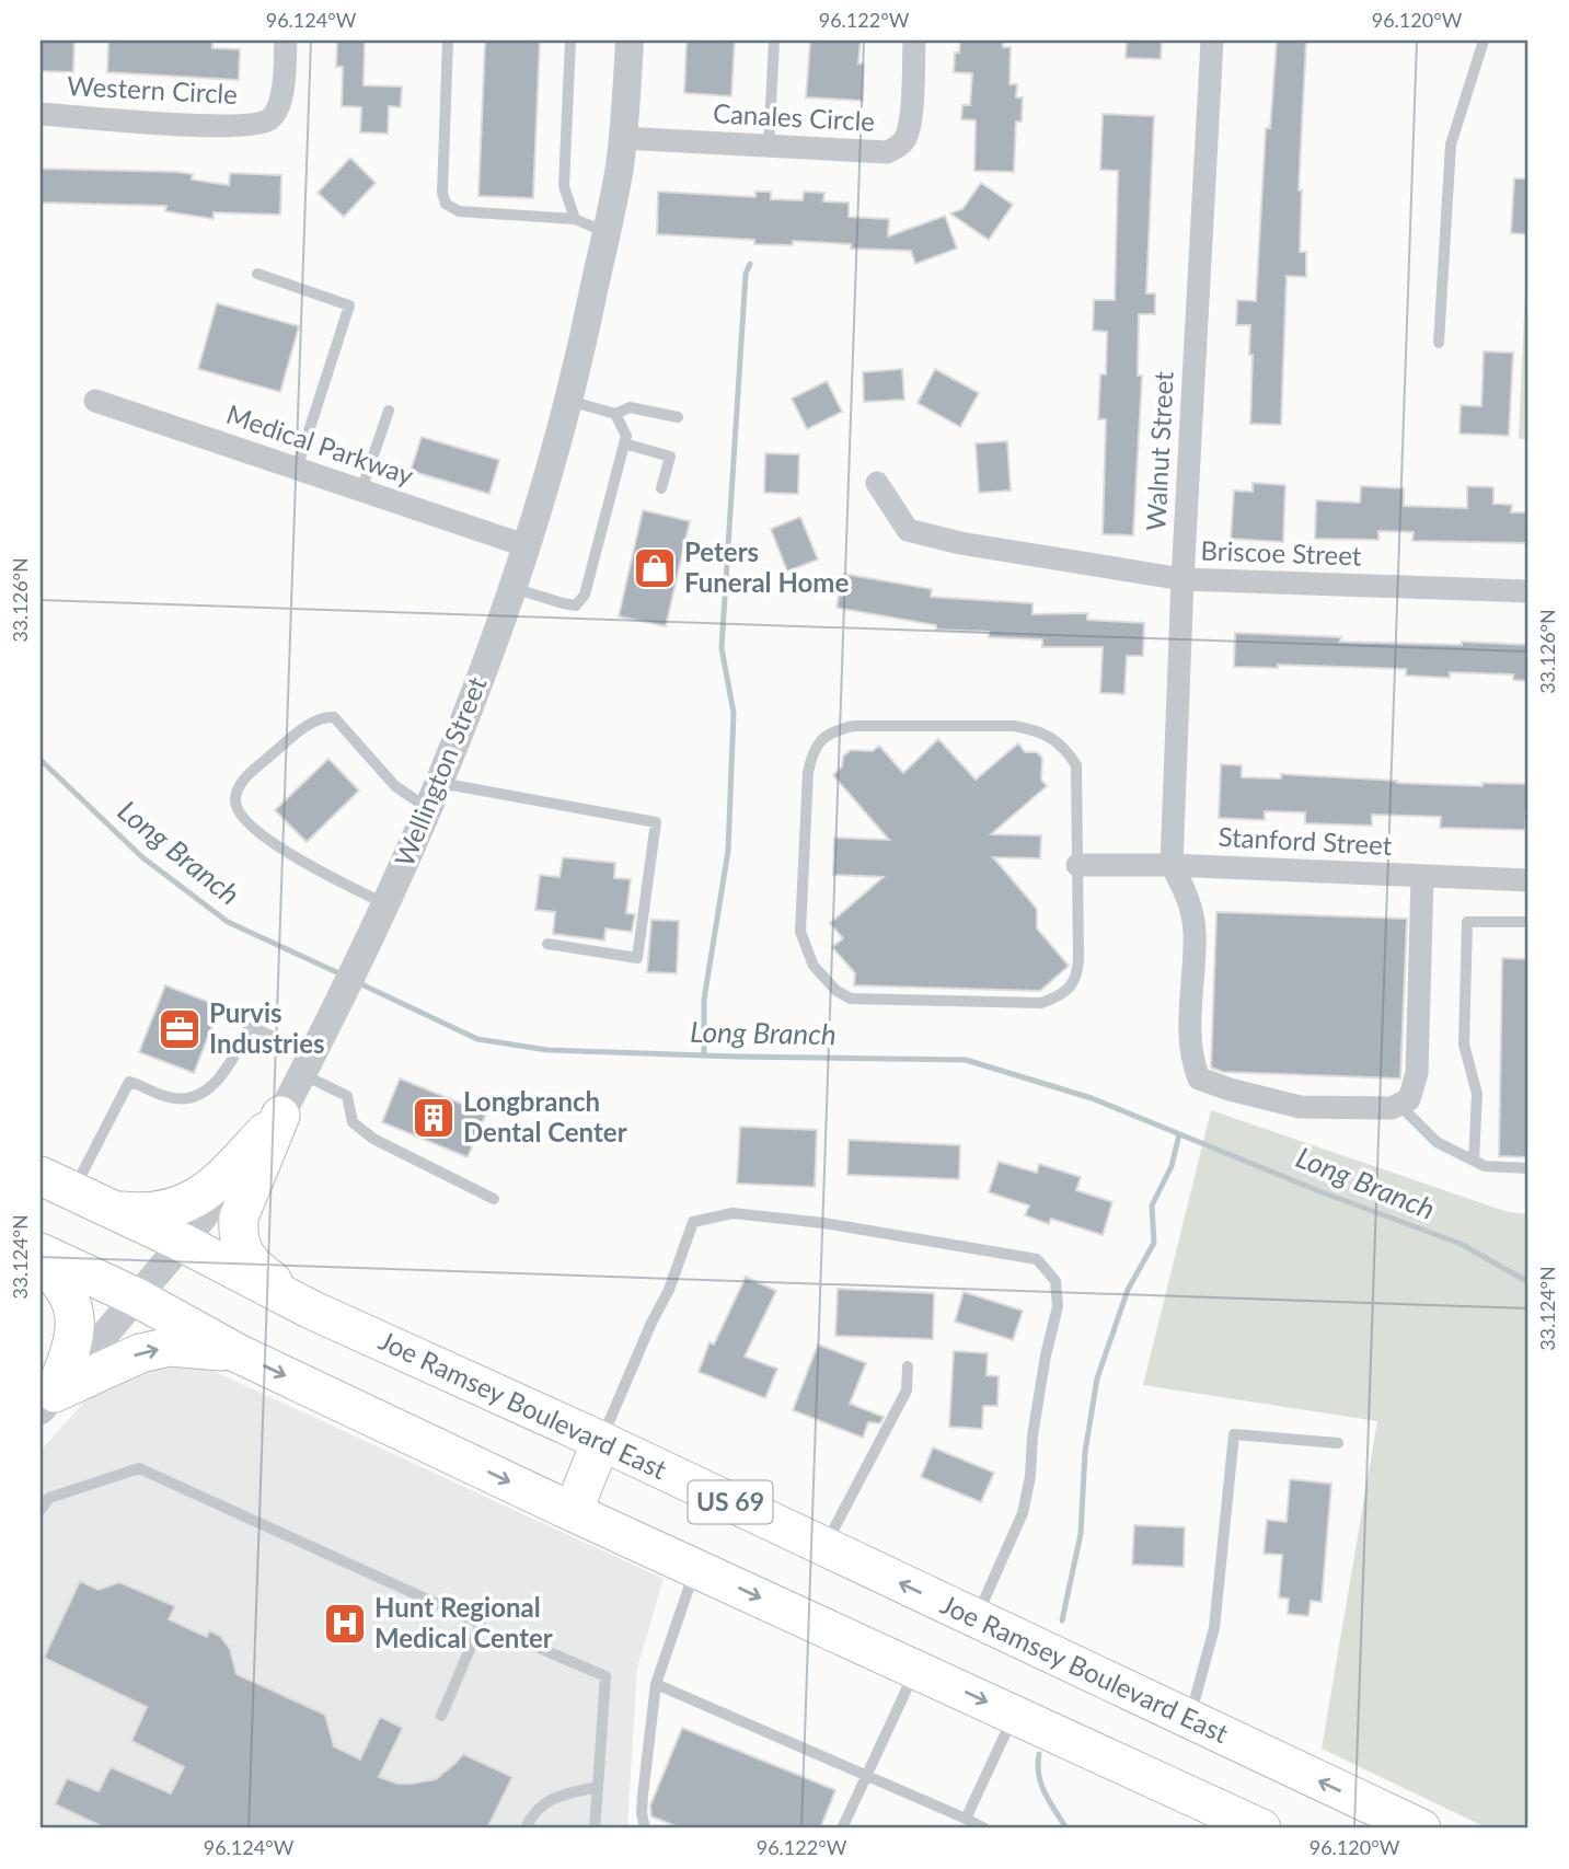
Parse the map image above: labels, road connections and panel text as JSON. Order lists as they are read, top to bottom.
{
  "streets": {
    "highway": ["Joe Ramsey Boulevard East", "US 69"],
    "street": [
      "Western Circle",
      "Canales Circle",
      "Medical Parkway",
      "Walnut Street",
      "Briscoe Street",
      "Wellington Street",
      "Stanford Street"
    ]
  },
  "crossings": [
    ["Canales Circle", "Wellington Street"],
    ["Medical Parkway", "Wellington Street"],
    ["Walnut Street", "Briscoe Street"],
    ["Walnut Street", "Stanford Street"],
    ["Wellington Street", "Joe Ramsey Boulevard East"],
    ["Wellington Street", "US 69"]
  ],
  "water": ["Long Branch"],
  "places": {
    "shop": ["Peters Funeral Home"],
    "office": ["Purvis Industries"],
    "building": ["Longbranch Dental Center"],
    "hospital": ["Hunt Regional Medical Center"]
  },
  "coordinates": [
    "96.124°W",
    "96.122°W",
    "96.120°W",
    "33.126°N",
    "33.124°N"
  ]
}
